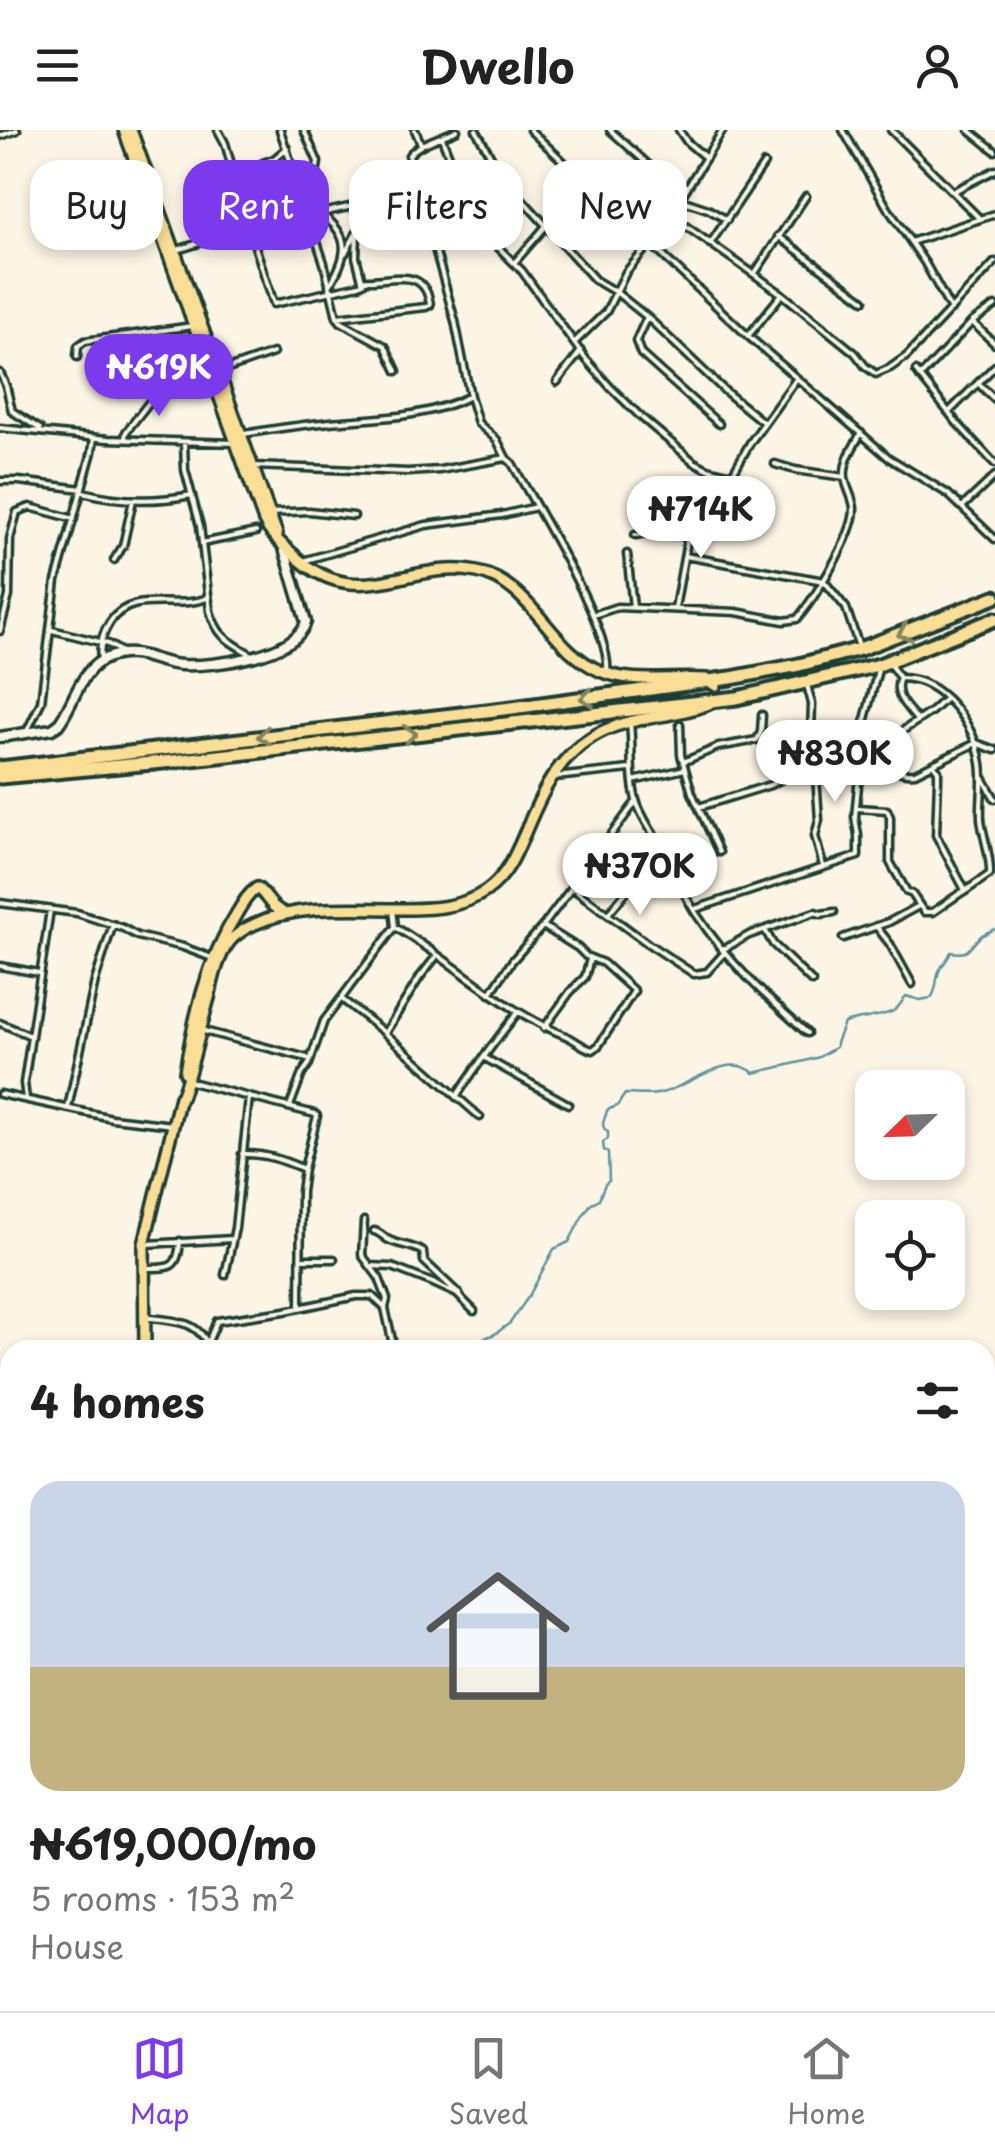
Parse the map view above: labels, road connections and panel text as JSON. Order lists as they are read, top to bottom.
{
  "north": "bottom left",
  "page": {
    "header": "Dwello",
    "chip": [
      "Buy",
      "Rent",
      "Filters",
      "New"
    ],
    "price": [
      "₦619K",
      "₦714K",
      "₦830K",
      "₦370K"
    ],
    "heading": "4 homes",
    "list": [
      {
        "name": "₦619,000/mo",
        "note": "5 rooms · 153 m² · House"
      }
    ],
    "tabs": ["Map", "Saved", "Home"]
  }
}
